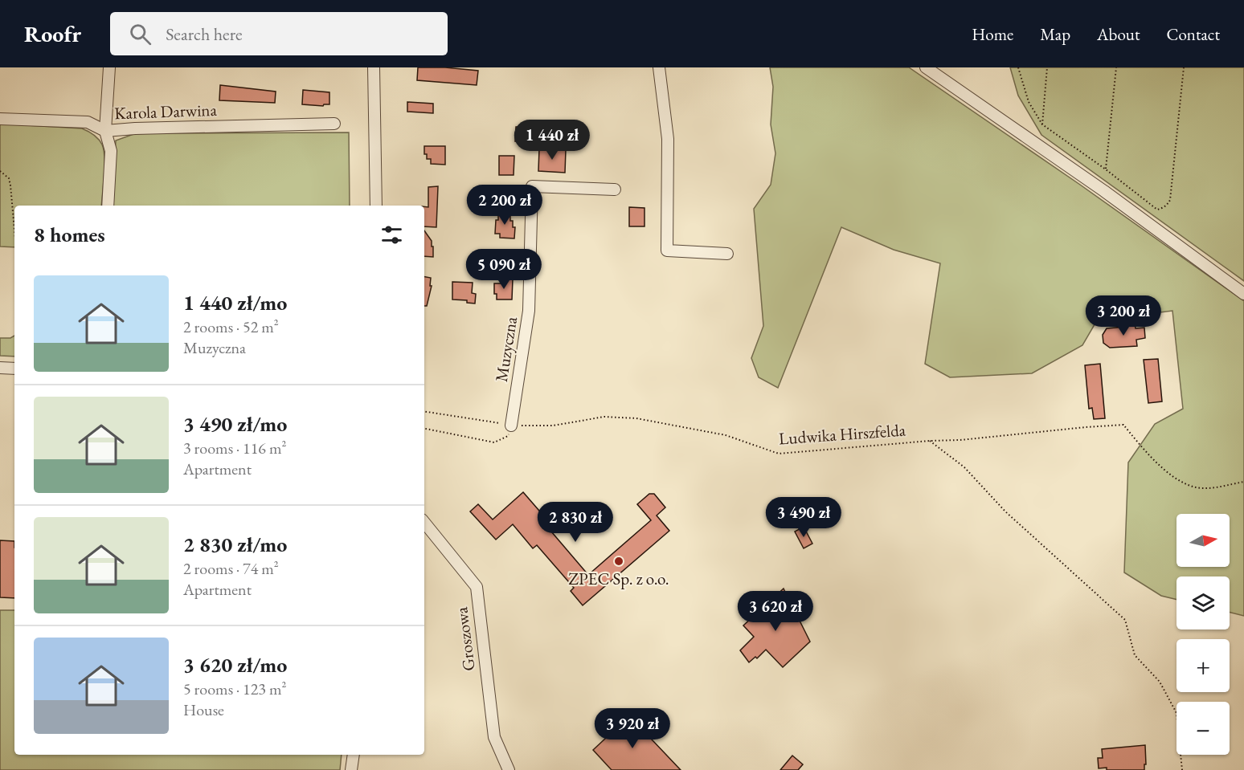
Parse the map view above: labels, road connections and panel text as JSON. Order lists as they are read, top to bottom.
{
  "streets": {
    "street": ["Karola Darwina", "Muzyczna", "Groszowa"],
    "path": ["Ludwika Hirszfelda"]
  },
  "crossings": [
    ["Muzyczna", "Ludwika Hirszfelda"]
  ],
  "places": ["ZPEC Sp. z o.o."],
  "north": "right",
  "page": {
    "header": "Roofr",
    "search": "Search here",
    "nav": [
      "Home",
      "Map",
      "About",
      "Contact"
    ],
    "price": [
      "1 440 zł",
      "2 200 zł",
      "5 090 zł",
      "3 200 zł",
      "3 490 zł",
      "2 830 zł",
      "3 620 zł",
      "3 920 zł"
    ],
    "heading": "8 homes",
    "list": [
      {
        "name": "1 440 zł/mo",
        "note": "2 rooms · 52 m² · Muzyczna"
      },
      {
        "name": "3 490 zł/mo",
        "note": "3 rooms · 116 m² · Apartment"
      },
      {
        "name": "2 830 zł/mo",
        "note": "2 rooms · 74 m² · Apartment"
      },
      {
        "name": "3 620 zł/mo",
        "note": "5 rooms · 123 m² · House"
      }
    ],
    "map_buttons": ["+", "−"]
  }
}
